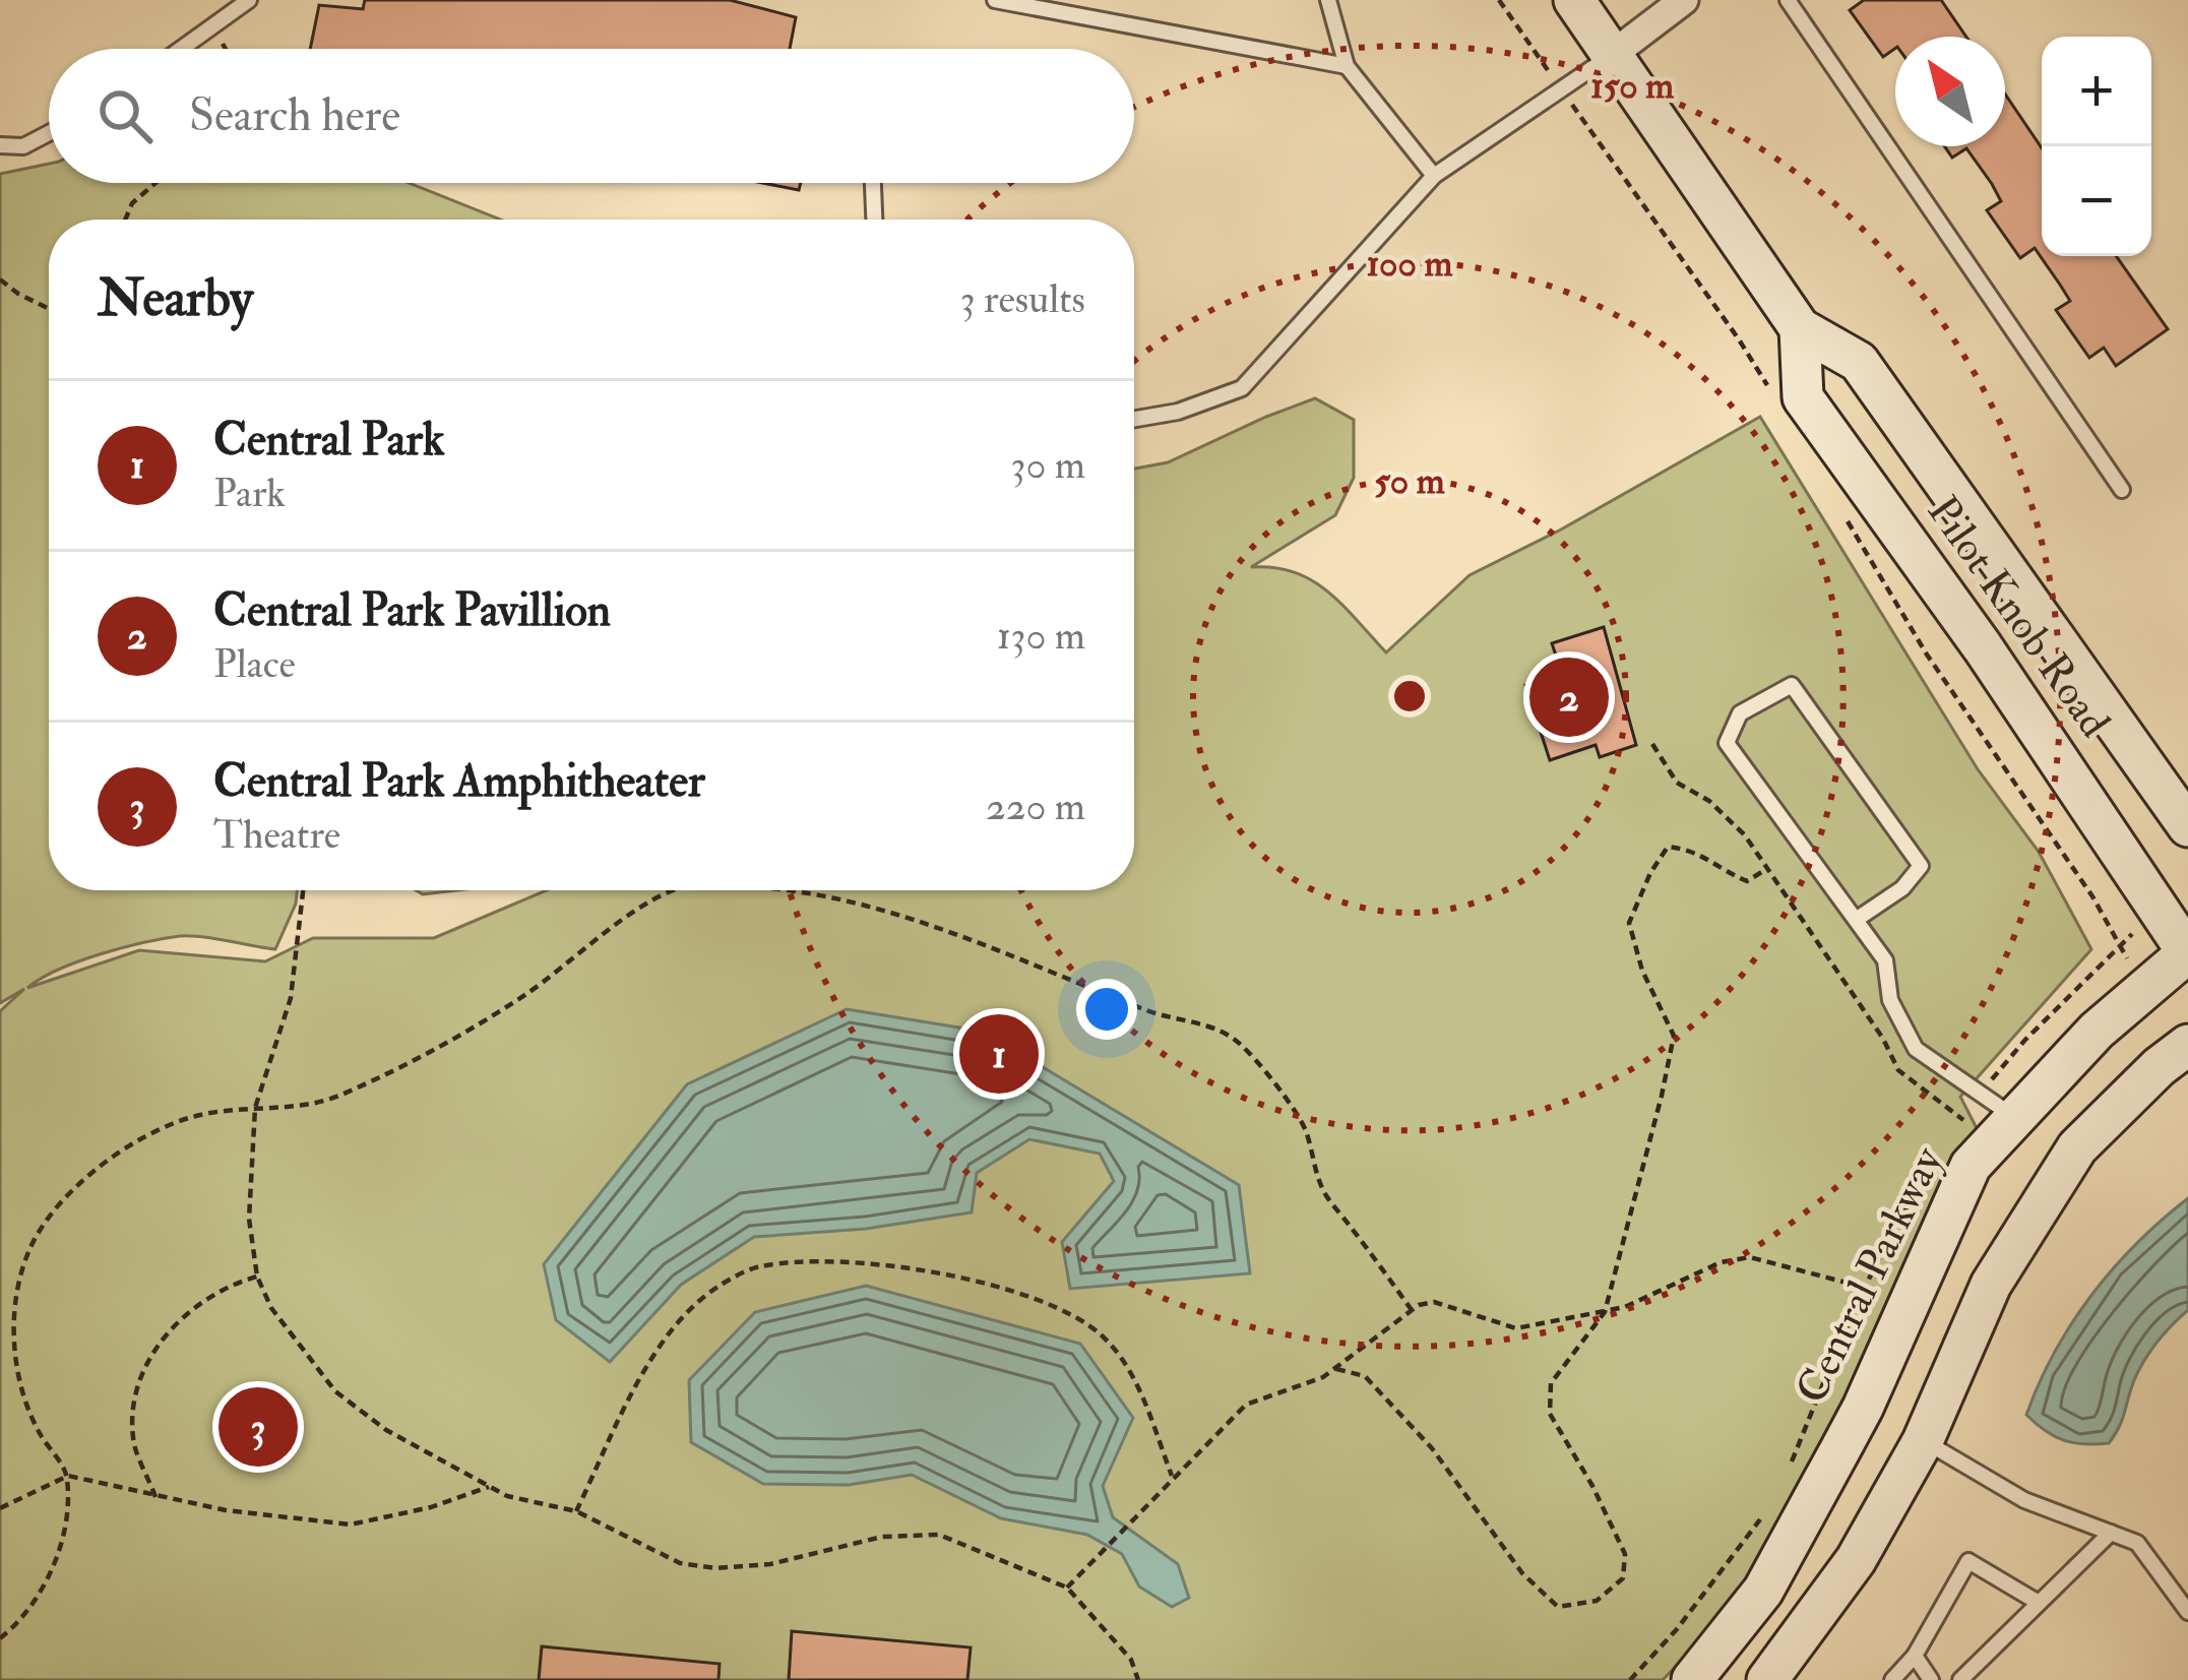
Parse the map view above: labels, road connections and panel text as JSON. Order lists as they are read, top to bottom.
{
  "streets": {
    "main road": ["Pilot Knob Road", "Central Parkway"]
  },
  "crossings": [
    ["Pilot Knob Road", "Central Parkway"]
  ],
  "north": "top left",
  "page": {
    "map_buttons": ["+", "−"],
    "search": "Search here",
    "heading": ["Nearby", "3 results"],
    "list": [
      {
        "mark": "1",
        "name": "Central Park",
        "note": "Park",
        "value": "30 m"
      },
      {
        "mark": "2",
        "name": "Central Park Pavillion",
        "note": "Place",
        "value": "130 m"
      },
      {
        "mark": "3",
        "name": "Central Park Amphitheater",
        "note": "Theatre",
        "value": "220 m"
      }
    ],
    "pins": ["2", "1", "3"]
  },
  "rings": ["150 m", "100 m", "50 m"]
}
